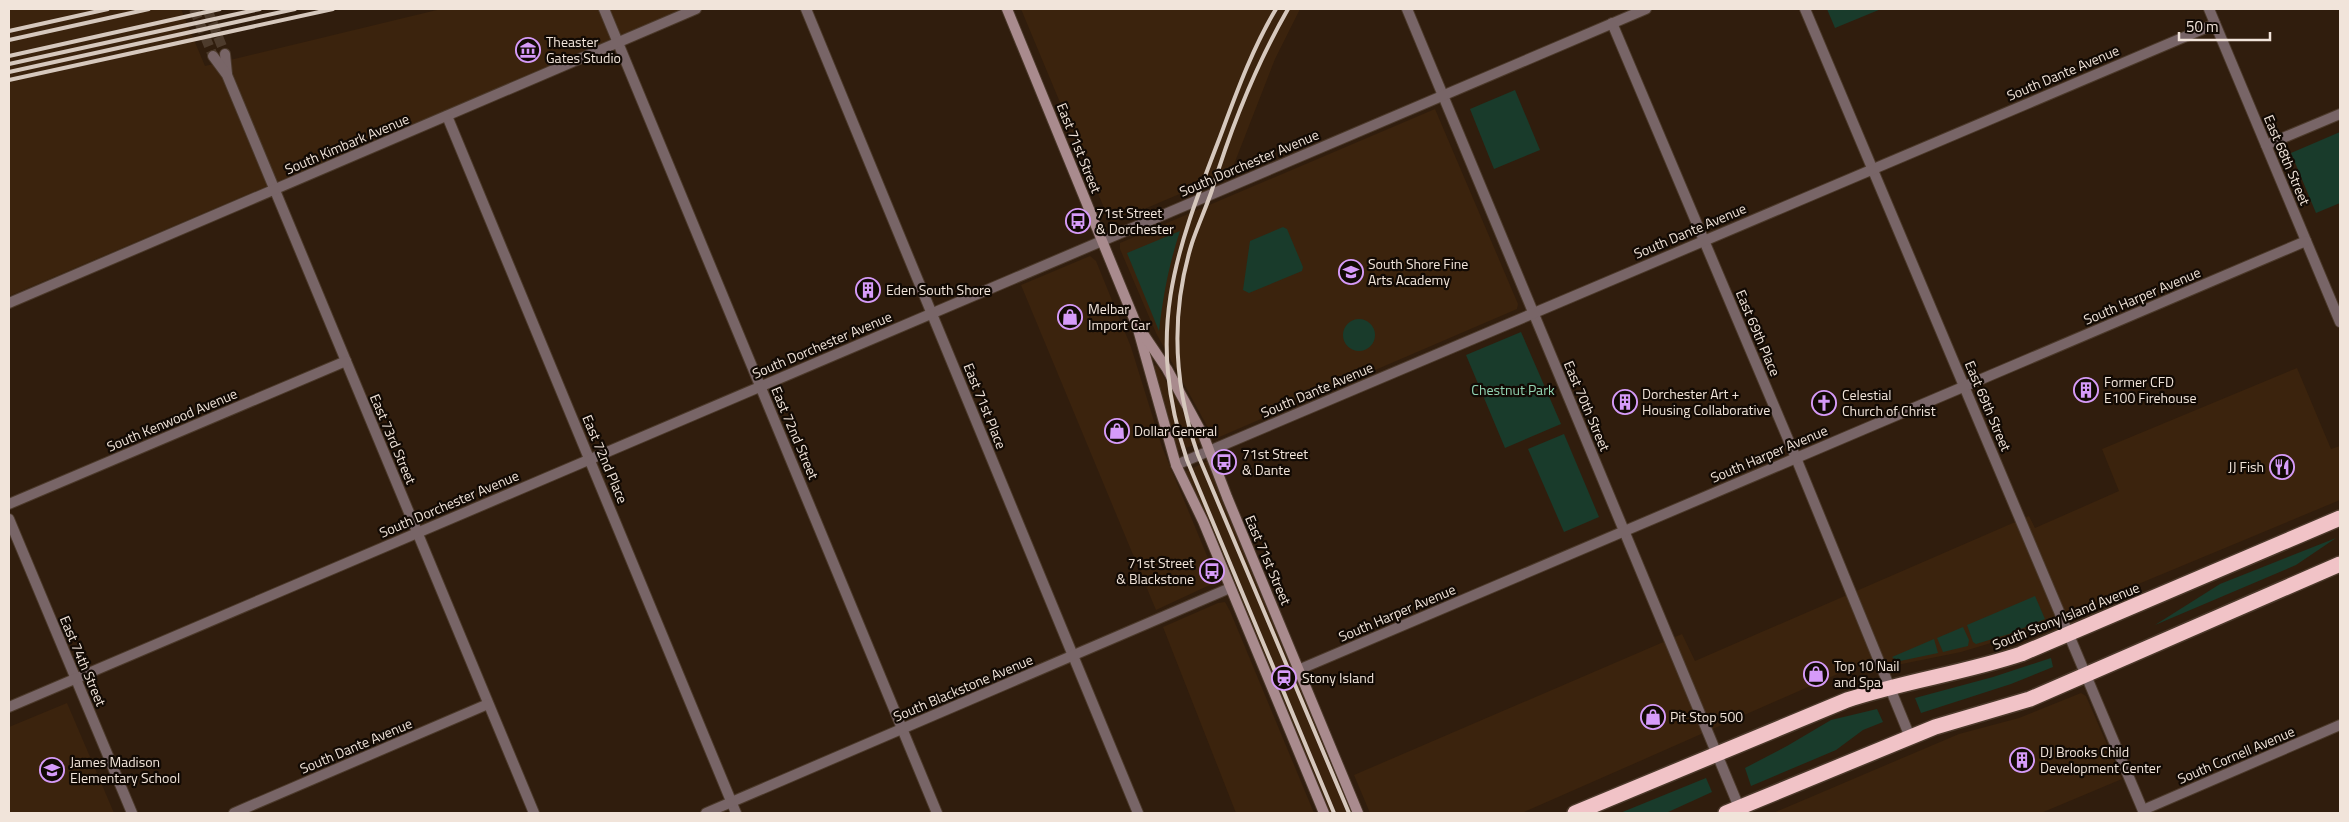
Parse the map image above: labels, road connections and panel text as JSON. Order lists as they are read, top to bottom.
{
  "streets": {
    "highway": ["South Stony Island Avenue"],
    "main road": ["East 71st Street"],
    "street": [
      "South Dante Avenue",
      "South Kimbark Avenue",
      "East 68th Street",
      "South Dorchester Avenue",
      "South Harper Avenue",
      "East 69th Place",
      "East 71st Place",
      "East 70th Street",
      "East 69th Street",
      "South Kenwood Avenue",
      "East 72nd Street",
      "East 73rd Street",
      "East 72nd Place",
      "East 74th Street",
      "South Blackstone Avenue",
      "South Cornell Avenue"
    ]
  },
  "crossings": [
    ["South Dante Avenue", "East 71st Street"],
    ["South Dante Avenue", "East 68th Street"],
    ["South Dante Avenue", "East 69th Place"],
    ["South Dante Avenue", "East 70th Street"],
    ["South Dante Avenue", "East 69th Street"],
    ["South Dante Avenue", "East 73rd Street"],
    ["South Kimbark Avenue", "East 72nd Street"],
    ["South Kimbark Avenue", "East 73rd Street"],
    ["South Kimbark Avenue", "East 72nd Place"],
    ["East 71st Street", "South Dorchester Avenue"],
    ["East 71st Street", "South Harper Avenue"],
    ["East 71st Street", "South Blackstone Avenue"],
    ["East 68th Street", "South Harper Avenue"],
    ["South Dorchester Avenue", "East 69th Place"],
    ["South Dorchester Avenue", "East 71st Place"],
    ["South Dorchester Avenue", "East 70th Street"],
    ["South Dorchester Avenue", "East 72nd Street"],
    ["South Dorchester Avenue", "East 73rd Street"],
    ["South Dorchester Avenue", "East 72nd Place"],
    ["South Dorchester Avenue", "East 74th Street"],
    ["South Harper Avenue", "East 69th Place"],
    ["South Harper Avenue", "East 70th Street"],
    ["South Harper Avenue", "East 69th Street"],
    ["East 69th Place", "South Stony Island Avenue"],
    ["East 71st Place", "South Blackstone Avenue"],
    ["East 70th Street", "South Stony Island Avenue"],
    ["East 69th Street", "South Stony Island Avenue"],
    ["East 69th Street", "South Cornell Avenue"],
    ["South Kenwood Avenue", "East 73rd Street"],
    ["East 72nd Street", "South Blackstone Avenue"],
    ["East 72nd Place", "South Blackstone Avenue"]
  ],
  "parks": ["Chestnut Park"],
  "places": {
    "museum": ["Theaster Gates Studio"],
    "bus stop": ["71st Street & Dorchester", "71st Street & Dante", "71st Street & Blackstone"],
    "school or university": ["South Shore Fine Arts Academy", "James Madison Elementary School"],
    "building": [
      "Eden South Shore",
      "Former CFD E100 Firehouse",
      "Dorchester Art + Housing Collaborative",
      "DJ Brooks Child Development Center"
    ],
    "shop": [
      "Melbar Import Car",
      "Dollar General",
      "Top 10 Nail and Spa",
      "Pit Stop 500"
    ],
    "church": ["Celestial Church of Christ"],
    "restaurant": ["JJ Fish"],
    "station": ["Stony Island"]
  },
  "scale_bar": "50 m"
}
